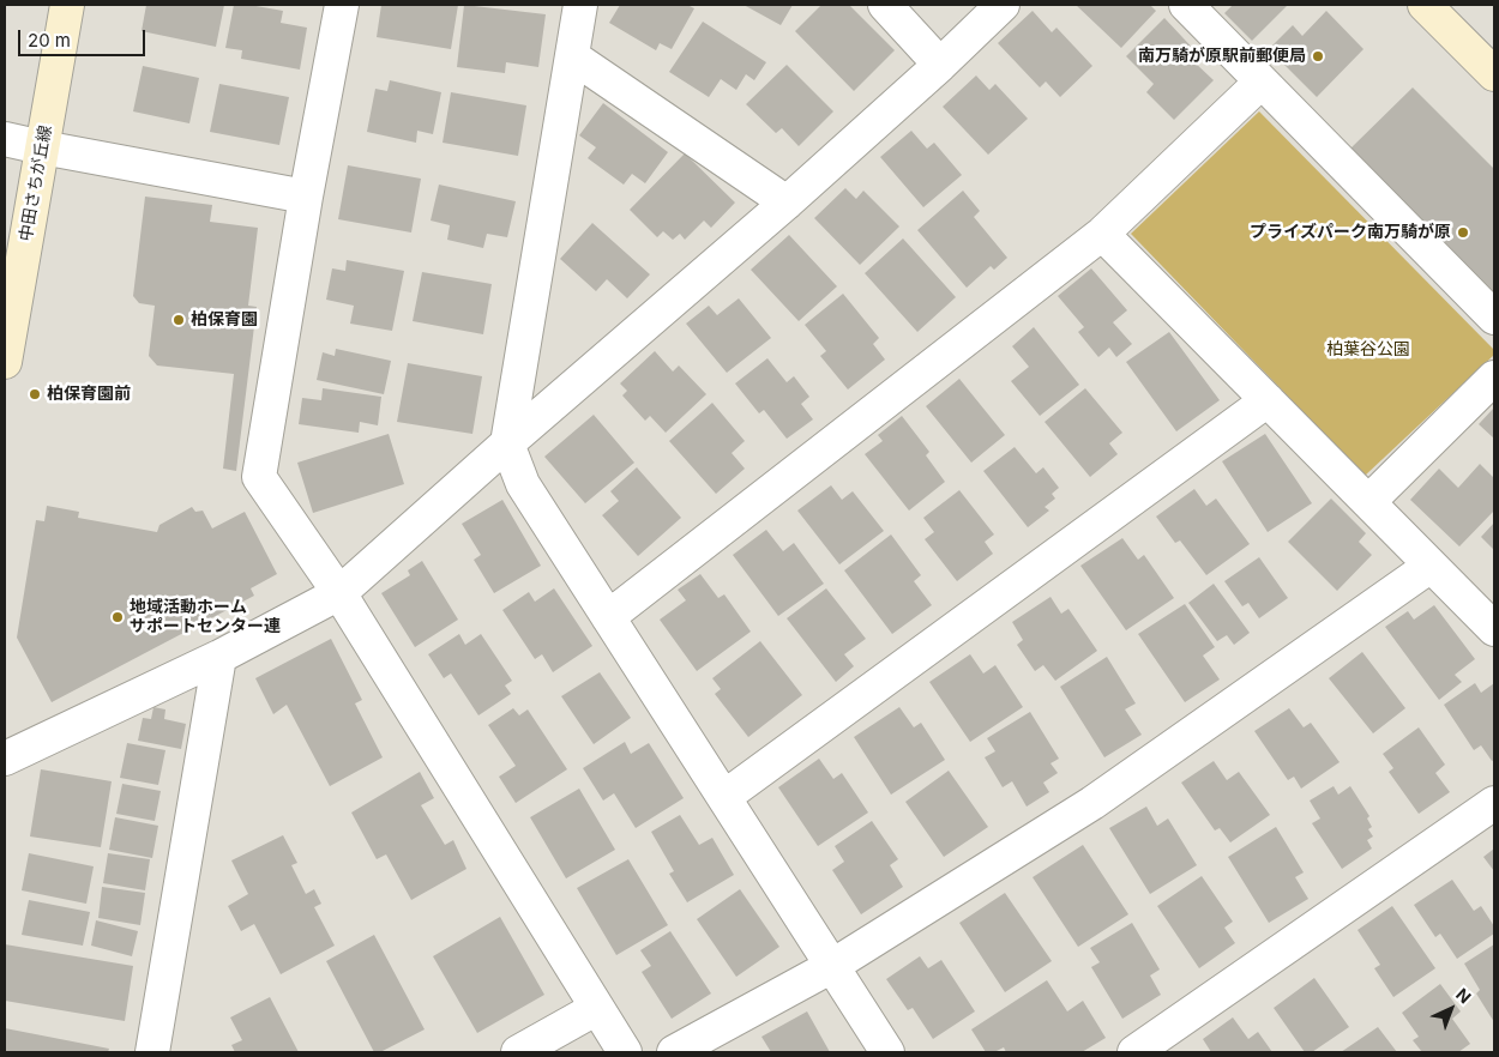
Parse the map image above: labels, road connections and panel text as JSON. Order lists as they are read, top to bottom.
{
  "streets": {
    "street": ["中田さちが丘線"]
  },
  "parks": ["柏葉谷公園"],
  "places": [
    "南万騎が原駅前郵便局",
    "プライズパーク南万騎が原",
    "柏保育園",
    "柏保育園前",
    "地域活動ホーム サポートセンター連"
  ],
  "scale_bar": "20 m",
  "north": "top right"
}
